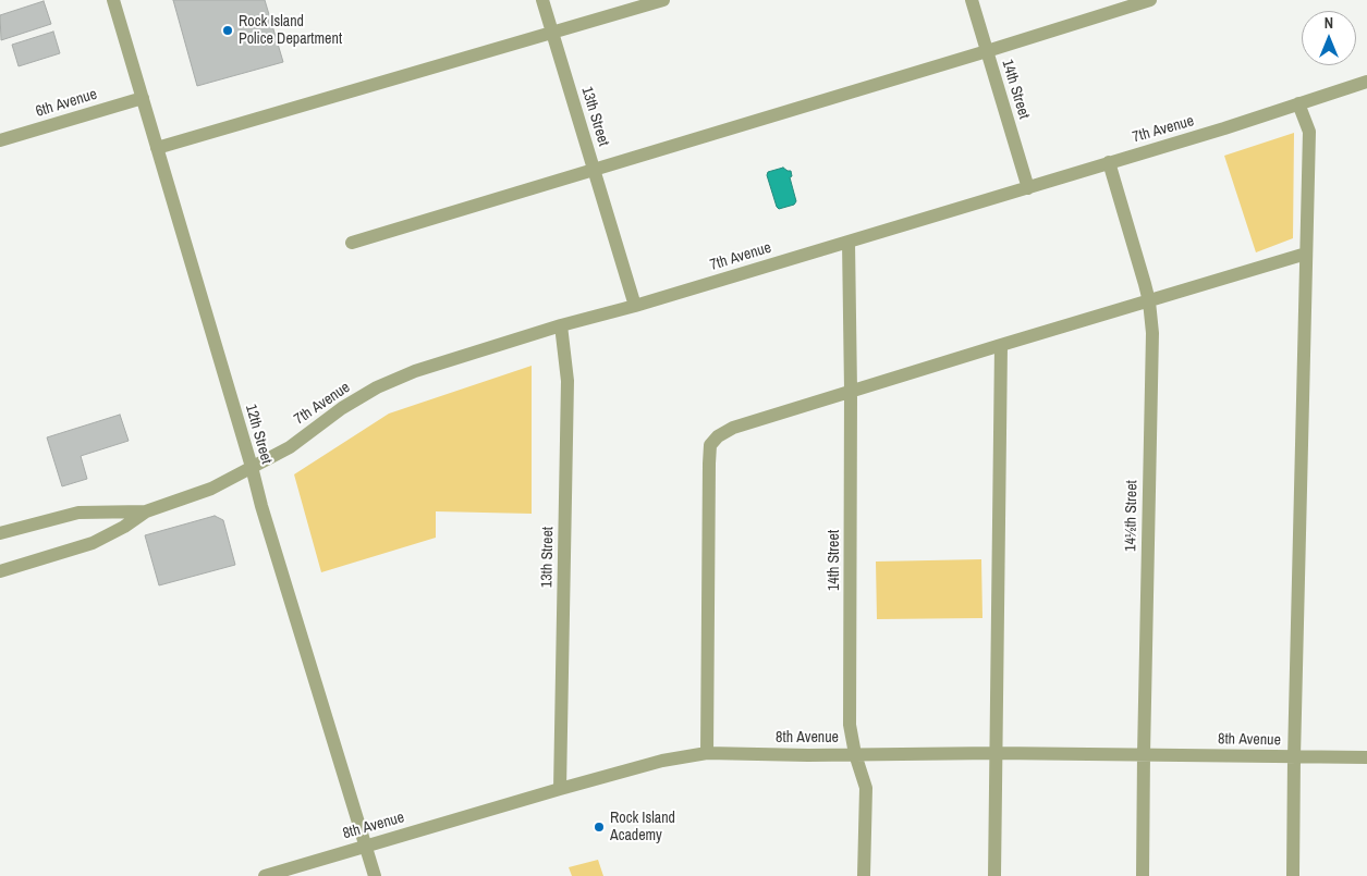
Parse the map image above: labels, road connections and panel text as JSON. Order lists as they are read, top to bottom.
{
  "streets": {
    "street": [
      "14th Street",
      "6th Avenue",
      "13th Street",
      "7th Avenue",
      "12th Street",
      "14½th Street",
      "8th Avenue"
    ]
  },
  "crossings": [
    ["14th Street", "7th Avenue"],
    ["14th Street", "8th Avenue"],
    ["6th Avenue", "12th Street"],
    ["13th Street", "7th Avenue"],
    ["13th Street", "8th Avenue"],
    ["7th Avenue", "12th Street"],
    ["7th Avenue", "14½th Street"],
    ["12th Street", "8th Avenue"],
    ["14½th Street", "8th Avenue"]
  ],
  "places": ["Rock Island Police Department", "Rock Island Academy"],
  "north": "top"
}
